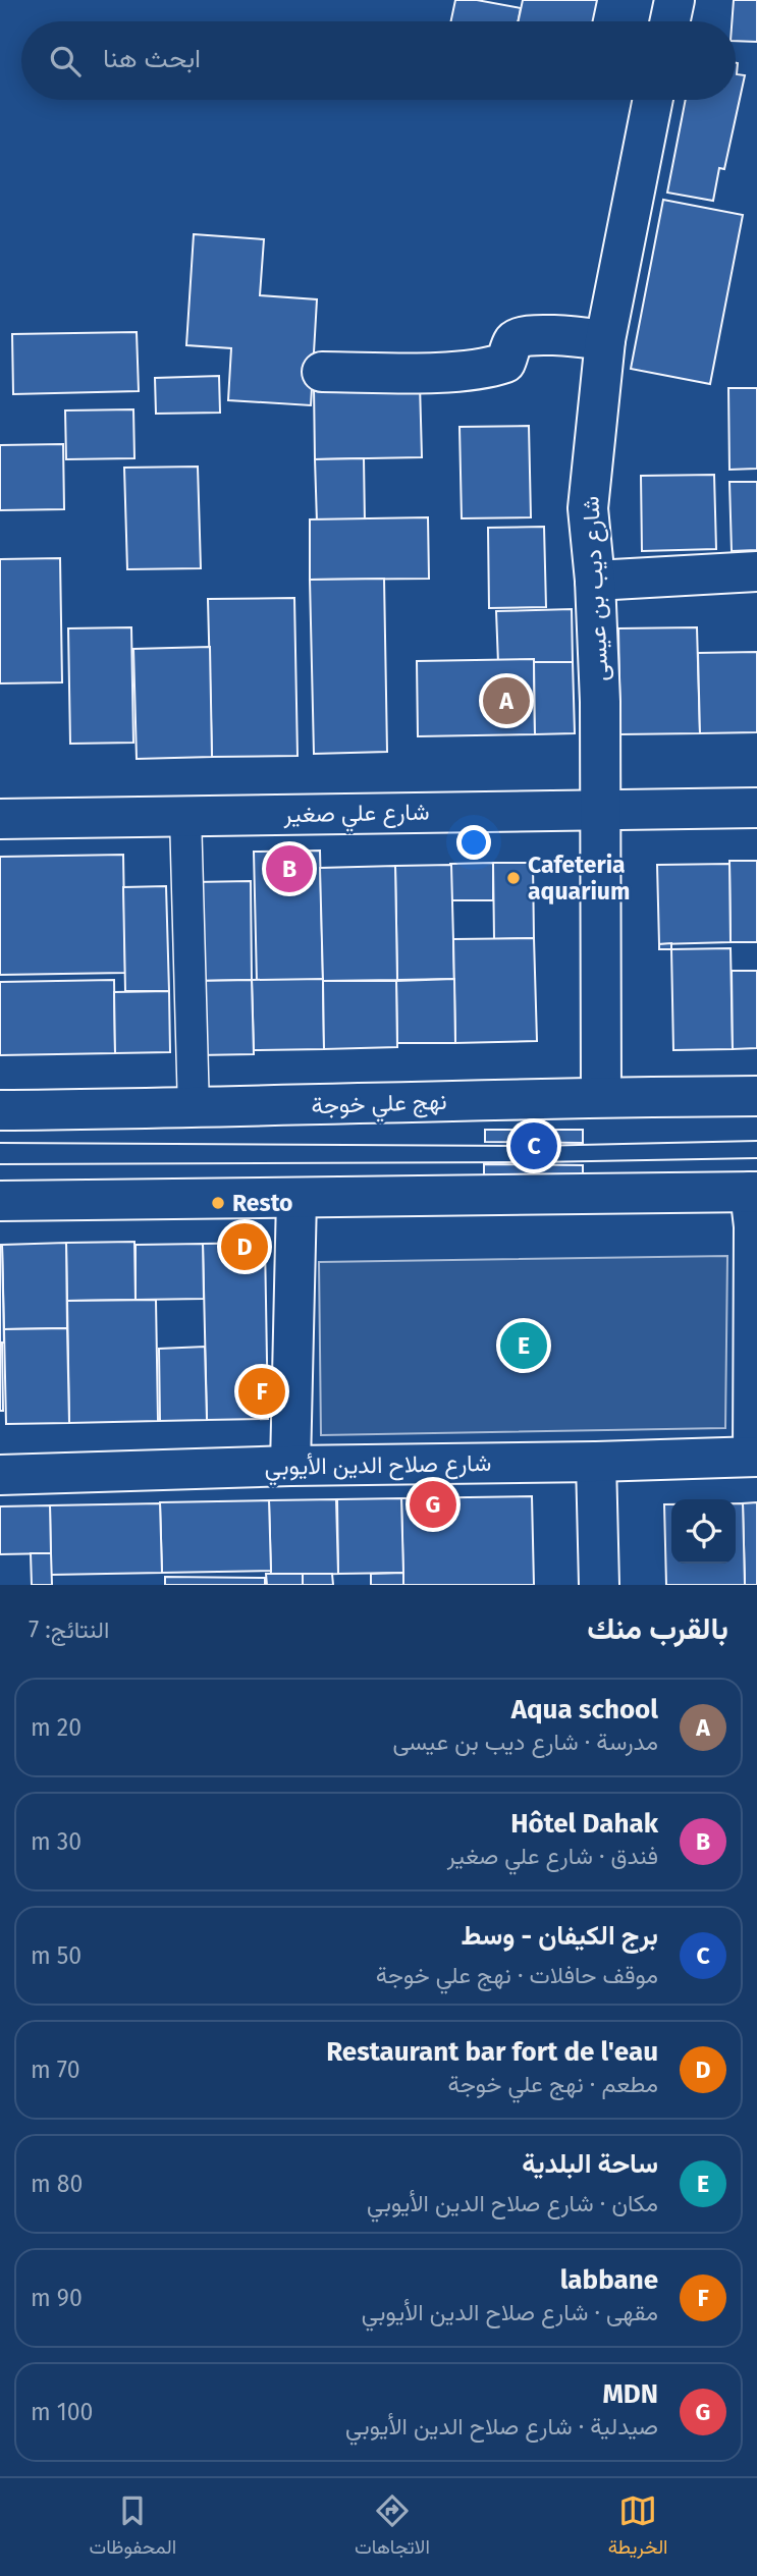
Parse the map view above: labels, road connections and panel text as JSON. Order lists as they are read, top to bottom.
{
  "streets": {
    "street": [
      "شارع ديب بن عيسى",
      "شارع علي صغير",
      "نهج علي خوجة",
      "شارع صلاح الدين الأيوبي"
    ]
  },
  "crossings": [
    ["شارع ديب بن عيسى", "شارع علي صغير"],
    ["شارع ديب بن عيسى", "نهج علي خوجة"]
  ],
  "places": ["Cafeteria aquarium", "Resto"],
  "page": {
    "search": "ابحث هنا",
    "pins": [
      "A",
      "B",
      "C",
      "D",
      "E",
      "F",
      "G"
    ],
    "heading": ["بالقرب منك", "النتائج: 7"],
    "list": [
      {
        "mark": "A",
        "name": "Aqua school",
        "note": "مدرسة · شارع ديب بن عيسى",
        "value": "20 m"
      },
      {
        "mark": "B",
        "name": "Hôtel Dahak",
        "note": "فندق · شارع علي صغير",
        "value": "30 m"
      },
      {
        "mark": "C",
        "name": "برج الكيفان - وسط",
        "note": "موقف حافلات · نهج علي خوجة",
        "value": "50 m"
      },
      {
        "mark": "D",
        "name": "Restaurant bar fort de l'eau",
        "note": "مطعم · نهج علي خوجة",
        "value": "70 m"
      },
      {
        "mark": "E",
        "name": "ساحة البلدية",
        "note": "مكان · شارع صلاح الدين الأيوبي",
        "value": "80 m"
      },
      {
        "mark": "F",
        "name": "labbane",
        "note": "مقهى · شارع صلاح الدين الأيوبي",
        "value": "90 m"
      },
      {
        "mark": "G",
        "name": "MDN",
        "note": "صيدلية · شارع صلاح الدين الأيوبي",
        "value": "100 m"
      }
    ],
    "nav": ["الخريطة", "الاتجاهات", "المحفوظات"]
  }
}
